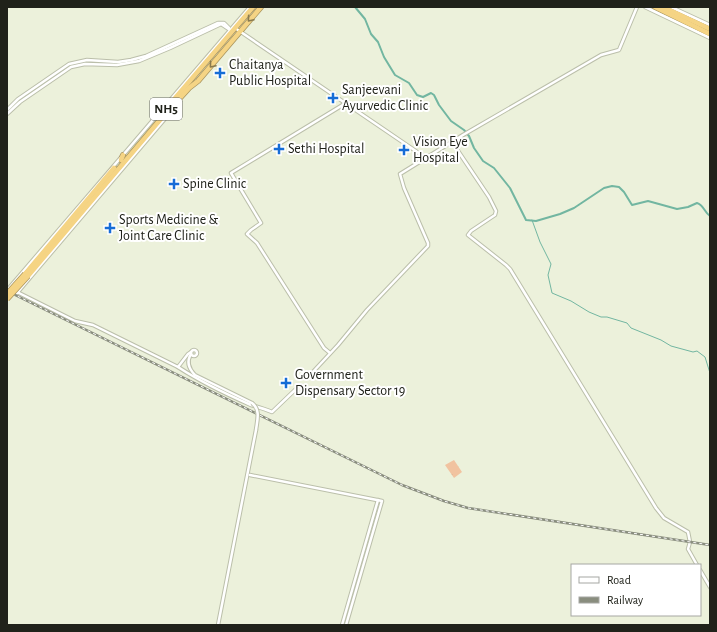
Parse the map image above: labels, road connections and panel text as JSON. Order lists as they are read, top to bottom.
{
  "streets": {
    "highway": ["NH5"]
  },
  "places": {
    "health": [
      "Chaitanya Public Hospital",
      "Sanjeevani Ayurvedic Clinic",
      "Sethi Hospital",
      "Vision Eye Hospital",
      "Spine Clinic",
      "Sports Medicine & Joint Care Clinic",
      "Government Dispensary Sector 19"
    ]
  },
  "legend": ["Road", "Railway"]
}
